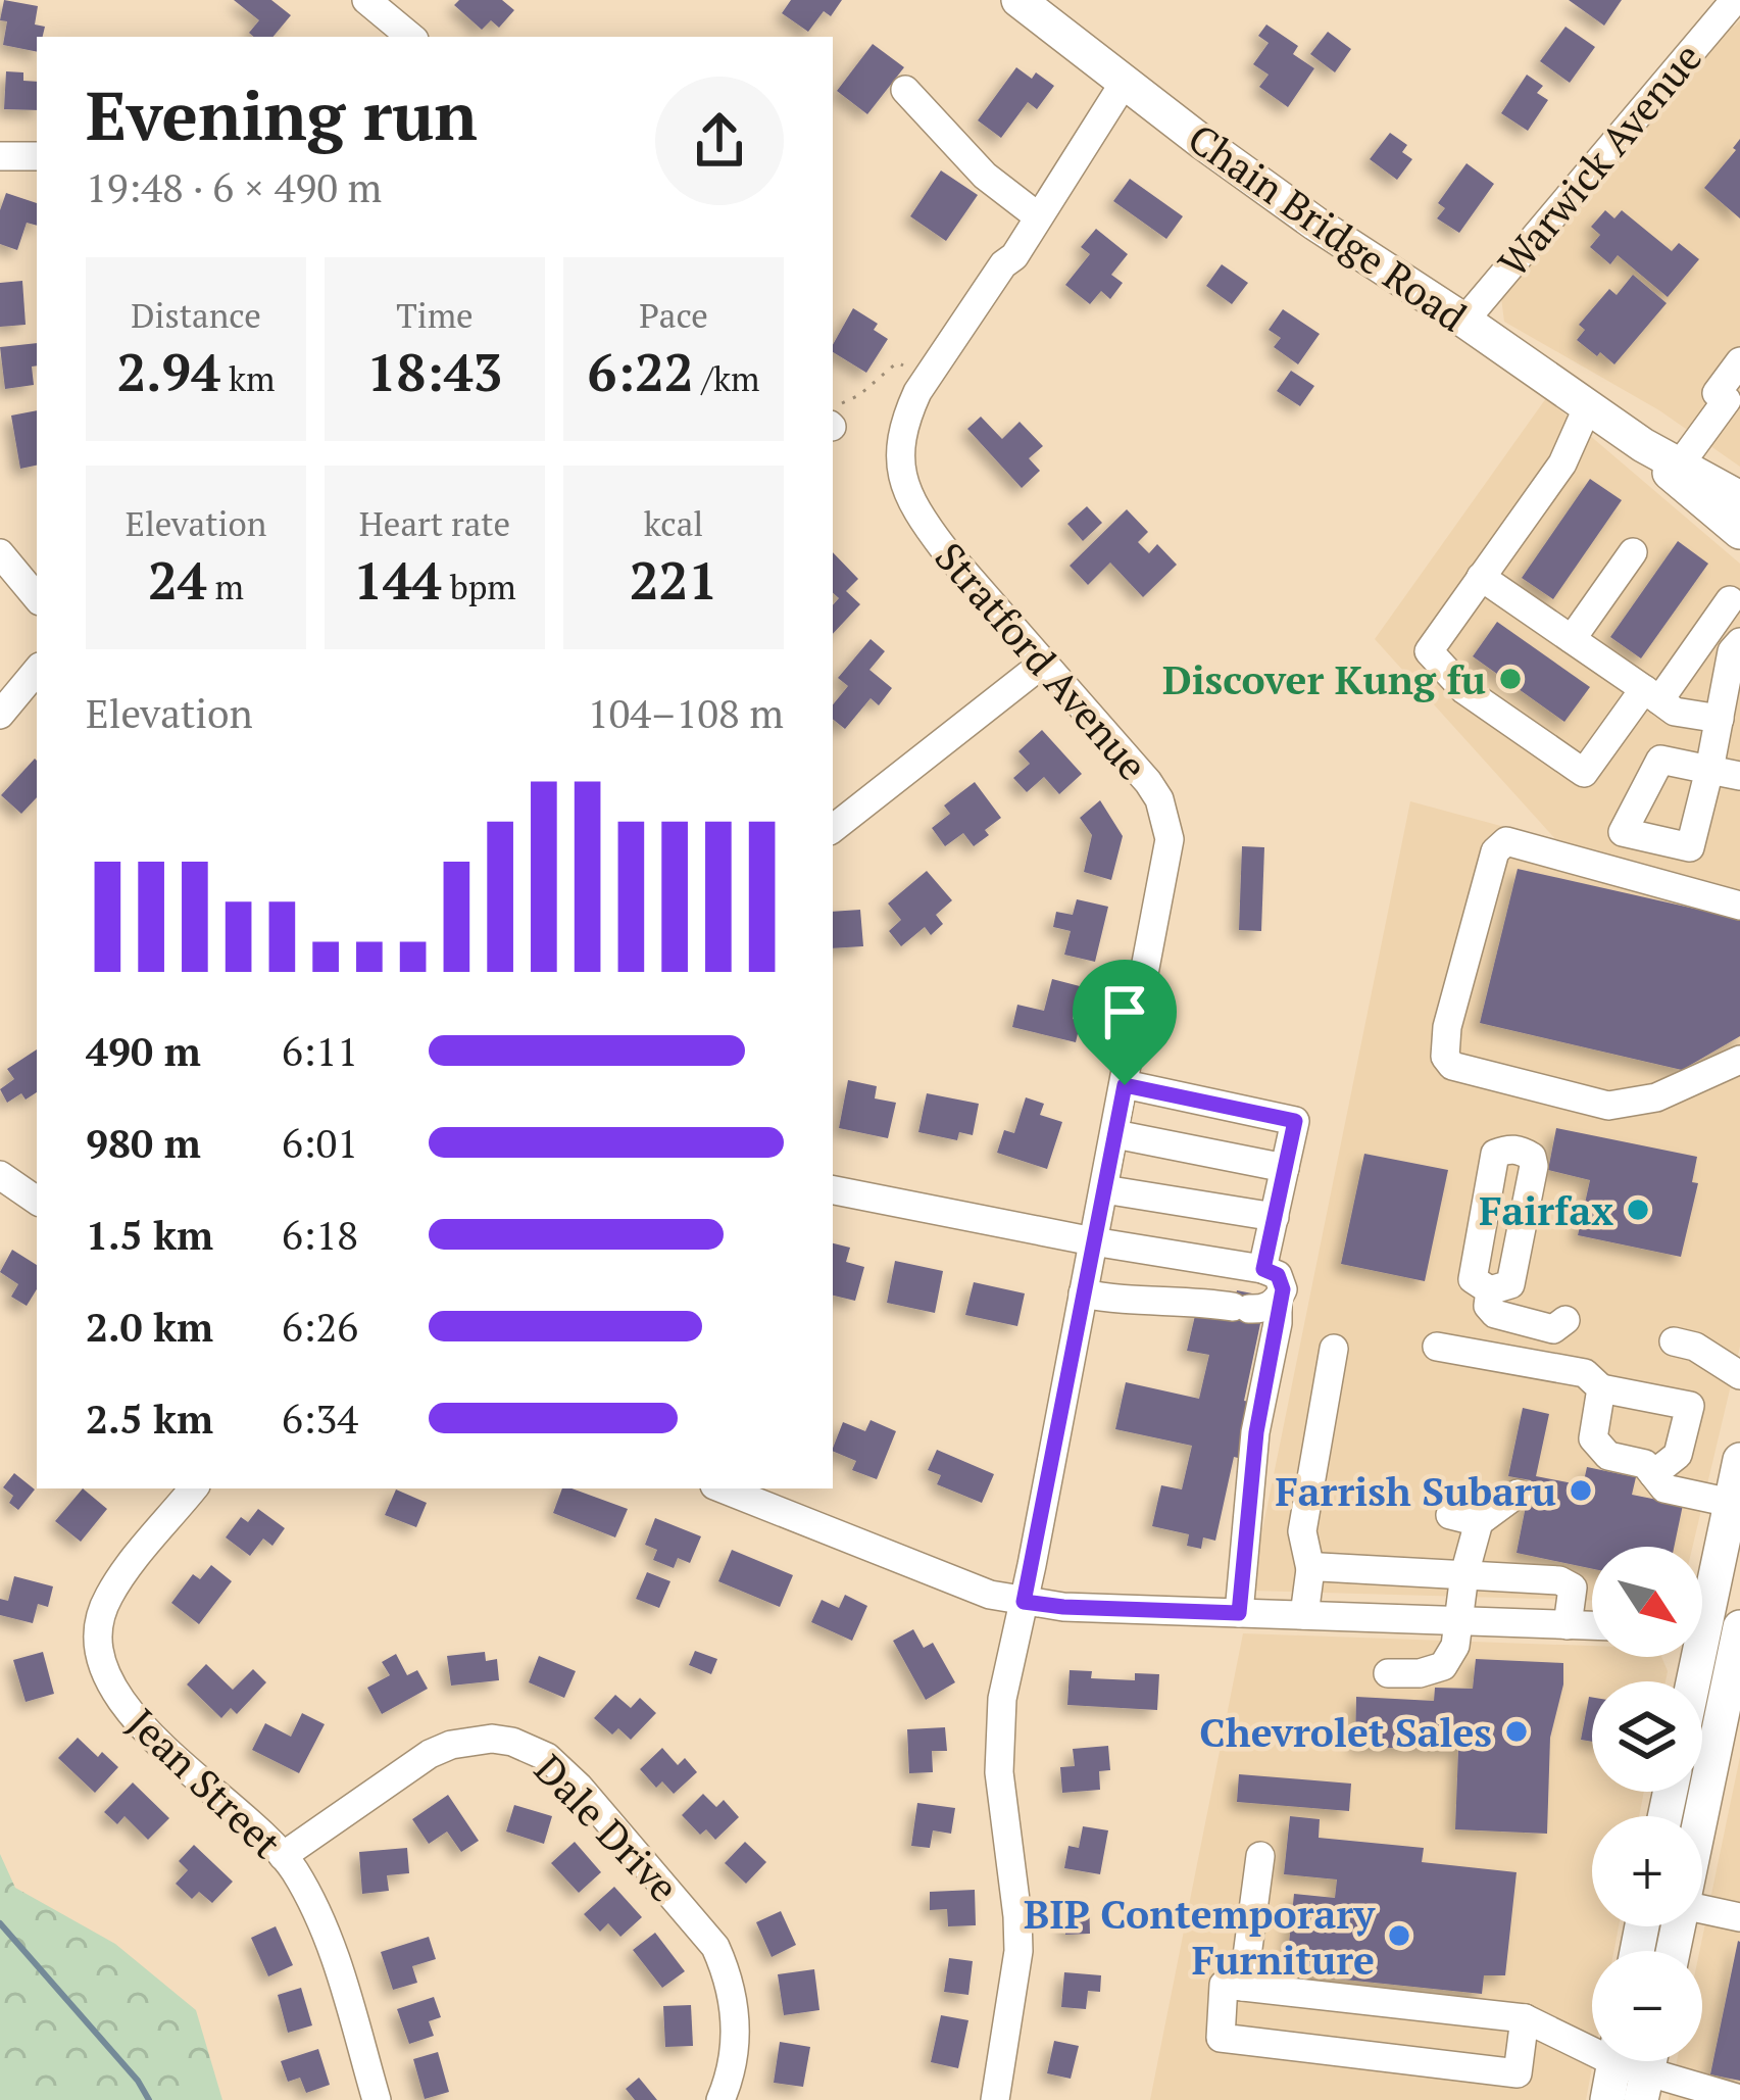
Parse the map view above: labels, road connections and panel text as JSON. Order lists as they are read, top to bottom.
{
  "streets": {
    "main road": ["Chain Bridge Road"],
    "street": [
      "Warwick Avenue",
      "Stratford Avenue",
      "Jean Street",
      "Dale Drive"
    ]
  },
  "crossings": [
    ["Warwick Avenue", "Chain Bridge Road"],
    ["Chain Bridge Road", "Stratford Avenue"],
    ["Jean Street", "Dale Drive"]
  ],
  "places": [
    "Discover Kung fu",
    "Fairfax",
    "Farrish Subaru",
    "Chevrolet Sales",
    "BIP Contemporary Furniture"
  ],
  "north": "bottom right",
  "page": {
    "heading": ["Evening run", "19:48 · 6 × 490 m"],
    "stats": [
      ["Distance", "2.94 km"],
      ["Time", "18:43"],
      ["Pace", "6:22 /km"],
      ["Elevation", "24 m"],
      ["Heart rate", "144 bpm"],
      ["kcal", "221"]
    ],
    "chart": ["Elevation", "104–108 m"],
    "list": [
      {
        "name": "490 m",
        "note": "6:11"
      },
      {
        "name": "980 m",
        "note": "6:01"
      },
      {
        "name": "1.5 km",
        "note": "6:18"
      },
      {
        "name": "2.0 km",
        "note": "6:26"
      },
      {
        "name": "2.5 km",
        "note": "6:34"
      }
    ],
    "map_buttons": ["+", "−"]
  }
}
